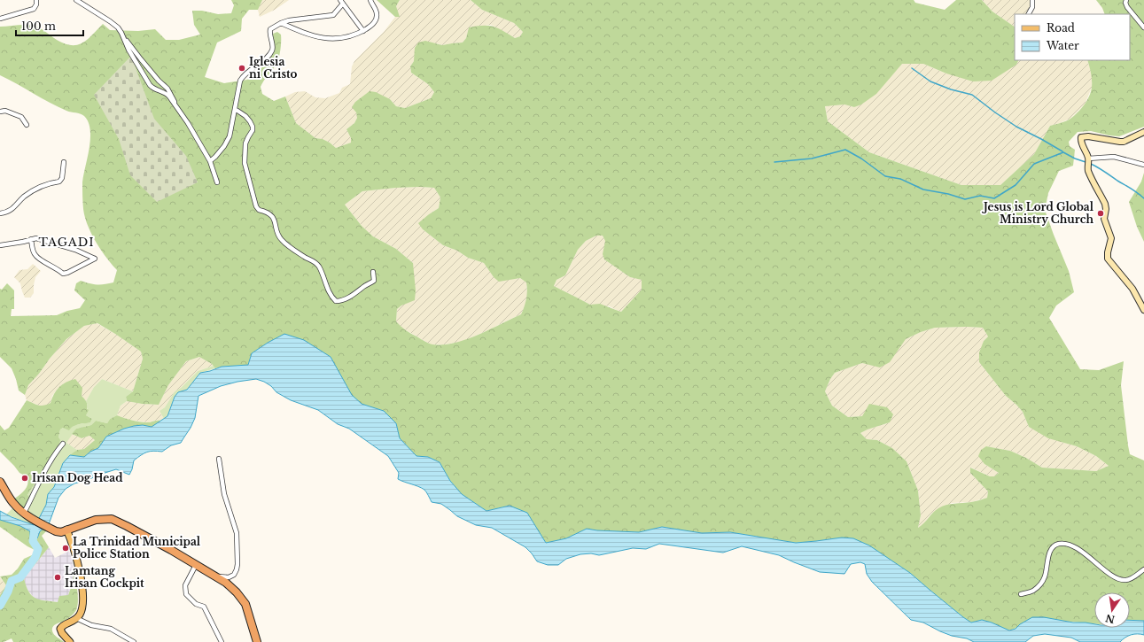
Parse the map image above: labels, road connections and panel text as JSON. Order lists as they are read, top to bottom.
{
  "districts": ["TAGADI"],
  "places": [
    "Iglesia ni Cristo",
    "Jesus is Lord Global Ministry Church",
    "Irisan Dog Head",
    "La Trinidad Municipal Police Station",
    "Lamtang Irisan Cockpit"
  ],
  "legend": ["Road", "Water"],
  "scale_bar": "100 m",
  "north": "bottom"
}
